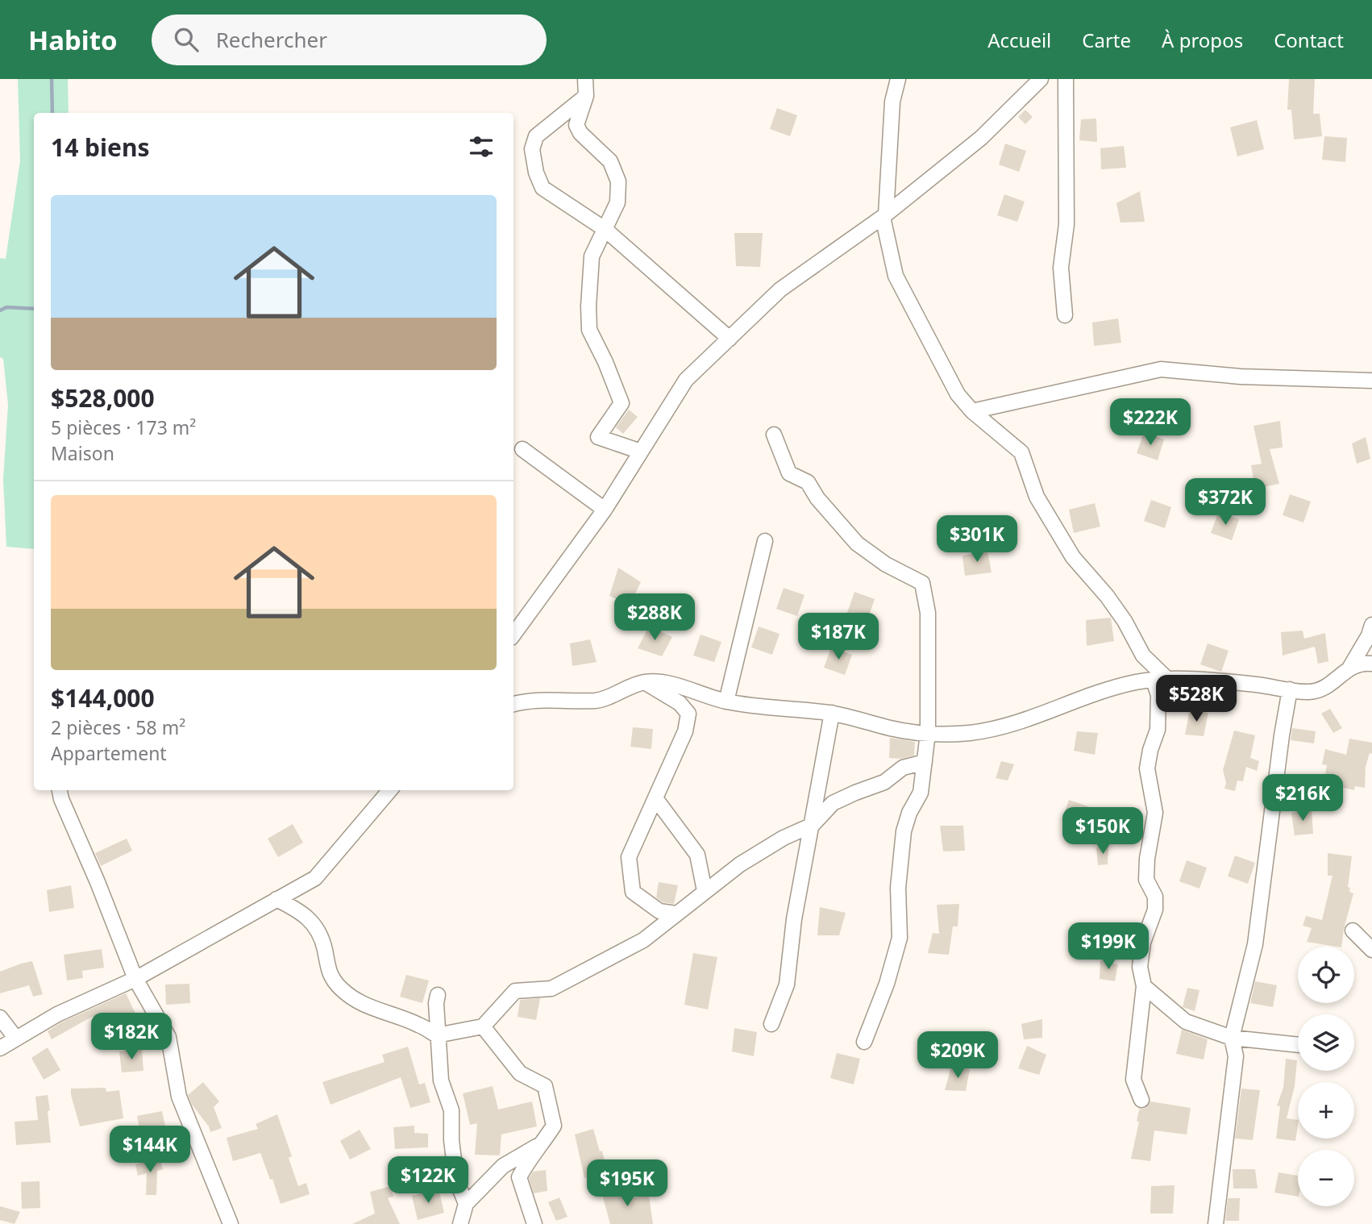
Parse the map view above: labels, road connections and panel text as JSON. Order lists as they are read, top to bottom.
{
  "page": {
    "header": "Habito",
    "search": "Rechercher",
    "nav": [
      "Accueil",
      "Carte",
      "À propos",
      "Contact"
    ],
    "heading": "14 biens",
    "list": [
      {
        "name": "$528,000",
        "note": "5 pièces · 173 m² · Maison"
      },
      {
        "name": "$144,000",
        "note": "2 pièces · 58 m² · Appartement"
      }
    ],
    "price": [
      "$222K",
      "$372K",
      "$301K",
      "$288K",
      "$187K",
      "$528K",
      "$216K",
      "$150K",
      "$199K",
      "$182K",
      "$209K",
      "$144K",
      "$122K",
      "$195K"
    ],
    "map_buttons": ["+", "−"]
  }
}
